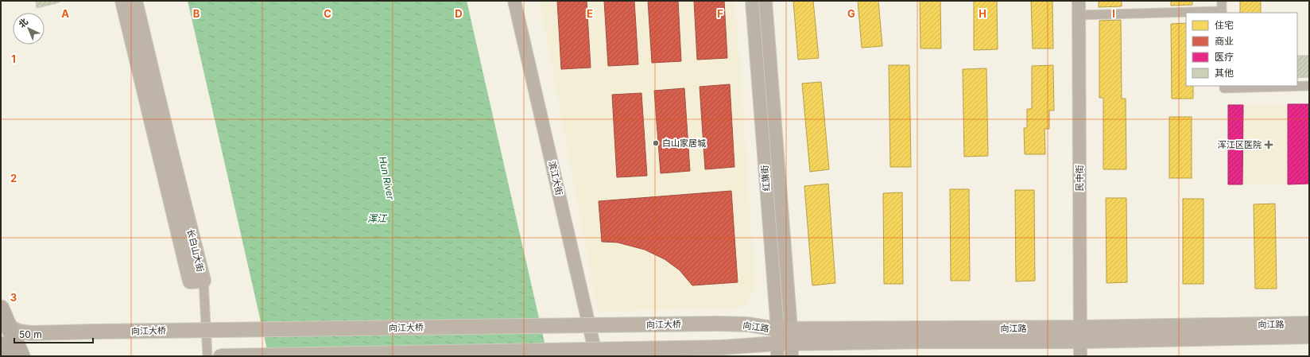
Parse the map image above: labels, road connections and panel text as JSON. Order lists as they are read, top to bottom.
{
  "streets": {
    "main road": ["长白山大街", "向江大桥", "向江路"],
    "street": ["滨江大街", "红旗街", "民中街"]
  },
  "crossings": [
    ["红旗街", "向江路"],
    ["民中街", "向江路"],
    ["向江大桥", "向江路"]
  ],
  "water": ["Hun River", "浑江"],
  "places": {
    "other": ["白山家居城"],
    "health": ["浑江区医院"]
  },
  "legend": [
    "住宅",
    "商业",
    "医疗",
    "其他"
  ],
  "scale_bar": "50 m",
  "north": "top left",
  "grid": {
    "columns": [
      "A",
      "B",
      "C",
      "D",
      "E",
      "F",
      "G",
      "H",
      "I"
    ],
    "rows": ["1", "2", "3"]
  }
}
